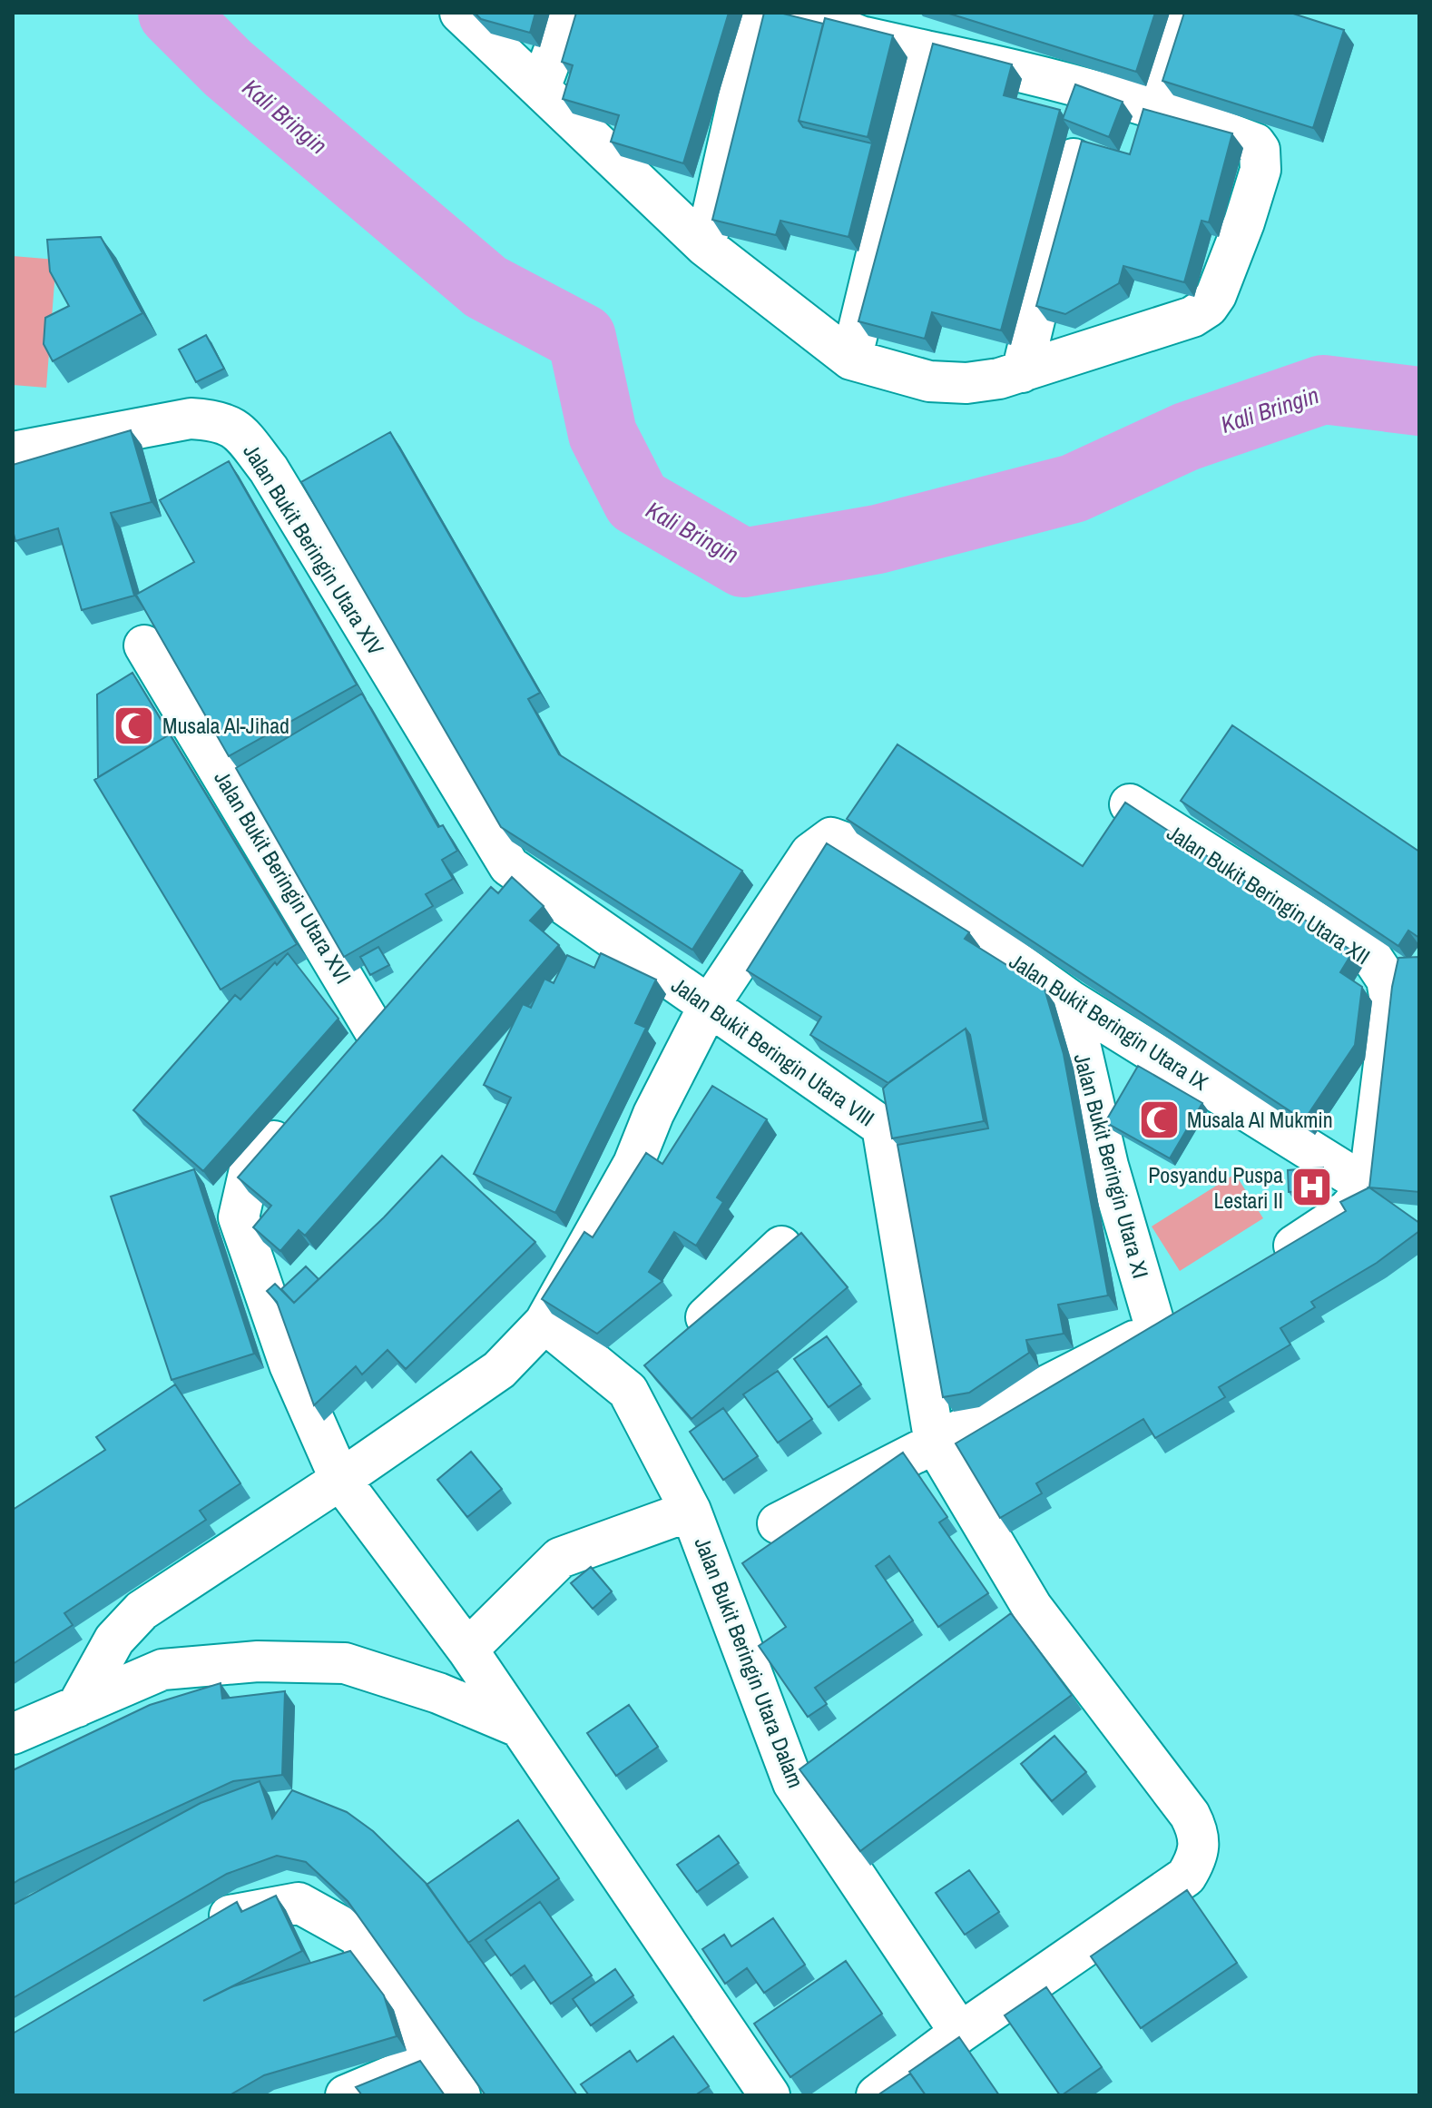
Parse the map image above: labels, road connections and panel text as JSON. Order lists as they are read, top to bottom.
{
  "streets": {
    "street": [
      "Jalan Bukit Beringin Utara XIV",
      "Jalan Bukit Beringin Utara XVI",
      "Jalan Bukit Beringin Utara XII",
      "Jalan Bukit Beringin Utara IX",
      "Jalan Bukit Beringin Utara VIII",
      "Jalan Bukit Beringin Utara XI",
      "Jalan Bukit Beringin Utara Dalam"
    ]
  },
  "crossings": [
    ["Jalan Bukit Beringin Utara XIV", "Jalan Bukit Beringin Utara VIII"],
    ["Jalan Bukit Beringin Utara XII", "Jalan Bukit Beringin Utara IX"],
    ["Jalan Bukit Beringin Utara IX", "Jalan Bukit Beringin Utara VIII"],
    ["Jalan Bukit Beringin Utara IX", "Jalan Bukit Beringin Utara XI"]
  ],
  "water": ["Kali Bringin"],
  "places": {
    "mosque": ["Musala Al-Jihad", "Musala Al Mukmin"],
    "hospital": ["Posyandu Puspa Lestari II"]
  }
}
